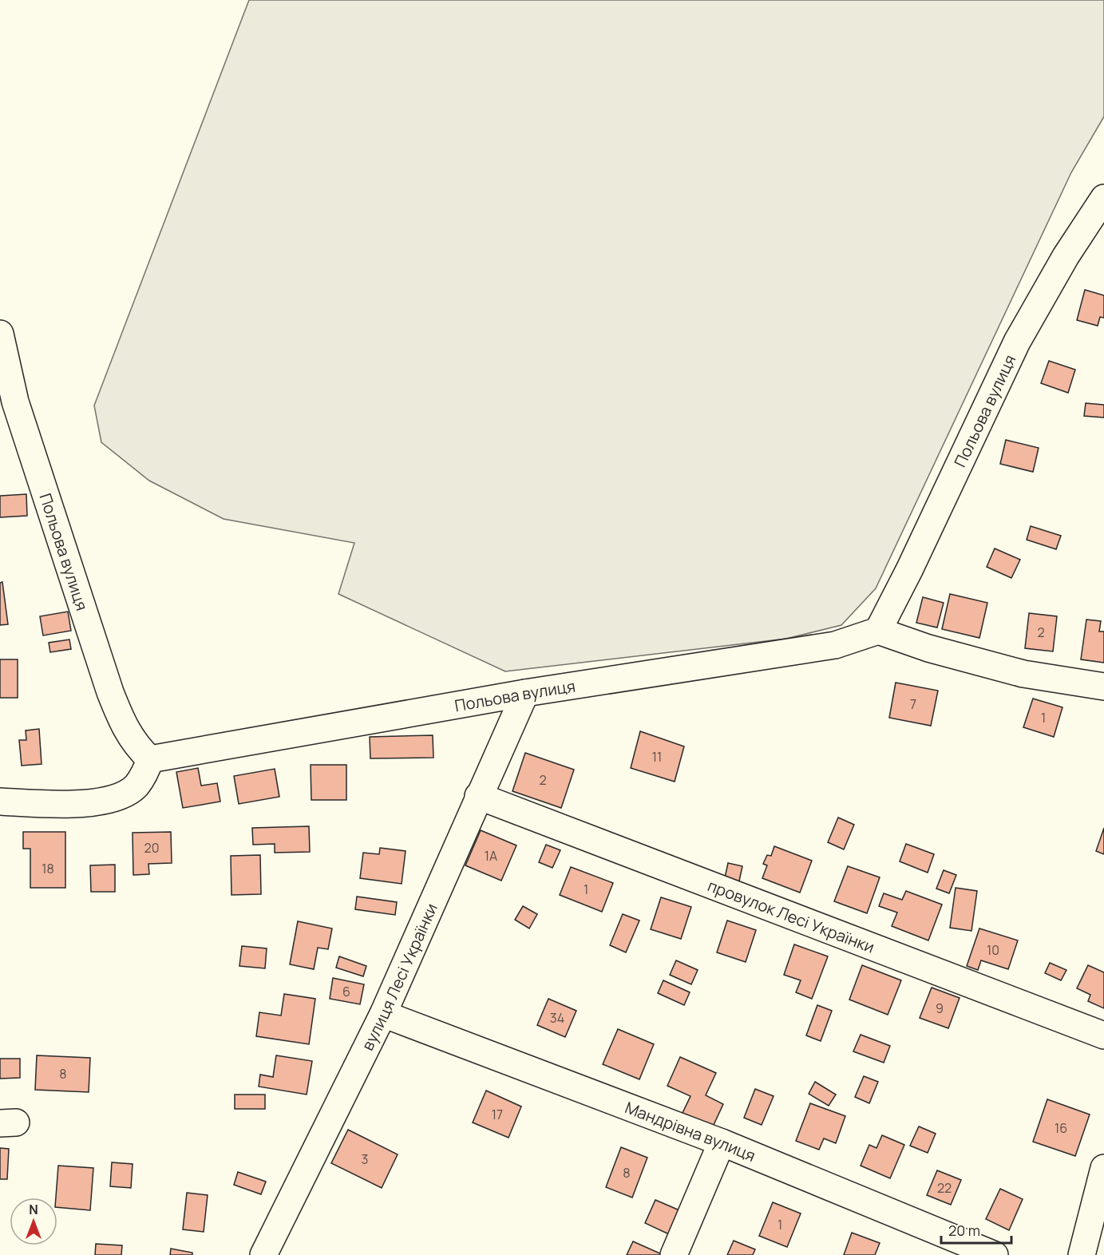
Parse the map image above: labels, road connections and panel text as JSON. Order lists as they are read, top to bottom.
{
  "streets": {
    "street": [
      "Польова вулиця",
      "провулок Лесі Українки",
      "вулиця Лесі Українки",
      "Мандрівна вулиця"
    ]
  },
  "crossings": [
    ["Польова вулиця", "вулиця Лесі Українки"],
    ["провулок Лесі Українки", "вулиця Лесі Українки"],
    ["вулиця Лесі Українки", "Мандрівна вулиця"]
  ],
  "house_numbers": [
    "2",
    "7",
    "1",
    "11",
    "2",
    "20",
    "1А",
    "18",
    "1",
    "10",
    "6",
    "9",
    "34",
    "8",
    "17",
    "16",
    "3",
    "8",
    "22",
    "1"
  ],
  "scale_bar": "20 m",
  "north": "top"
}
